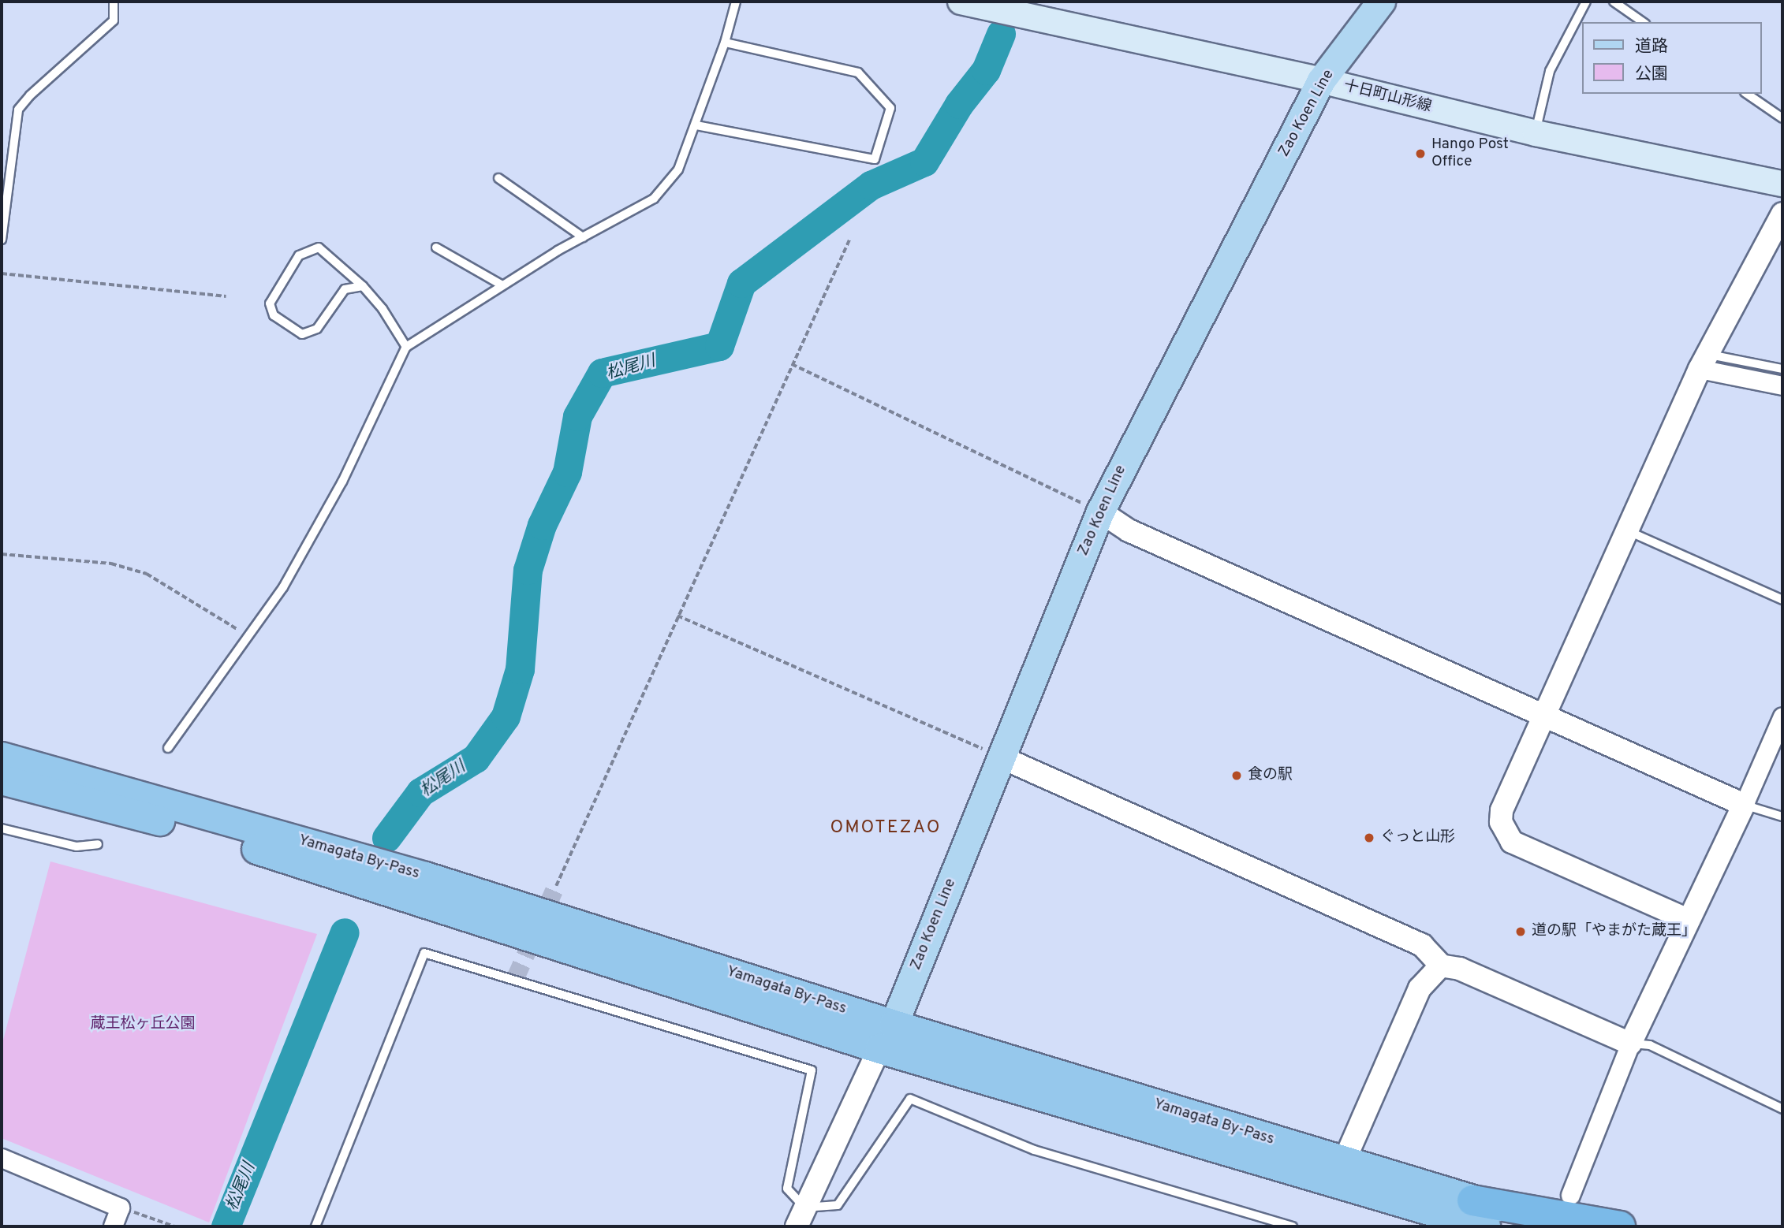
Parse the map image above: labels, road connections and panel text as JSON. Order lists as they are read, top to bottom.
{
  "streets": {
    "highway": ["Yamagata By-Pass"],
    "main road": ["十日町山形線", "Zao Koen Line"]
  },
  "crossings": [
    ["十日町山形線", "Zao Koen Line"],
    ["Zao Koen Line", "Yamagata By-Pass"]
  ],
  "districts": ["OMOTEZAO"],
  "water": ["松尾川"],
  "parks": ["蔵王松ヶ丘公園"],
  "places": [
    "Hango Post Office",
    "食の駅",
    "ぐっと山形",
    "道の駅「やまがた蔵王」"
  ],
  "legend": ["道路", "公園"]
}
